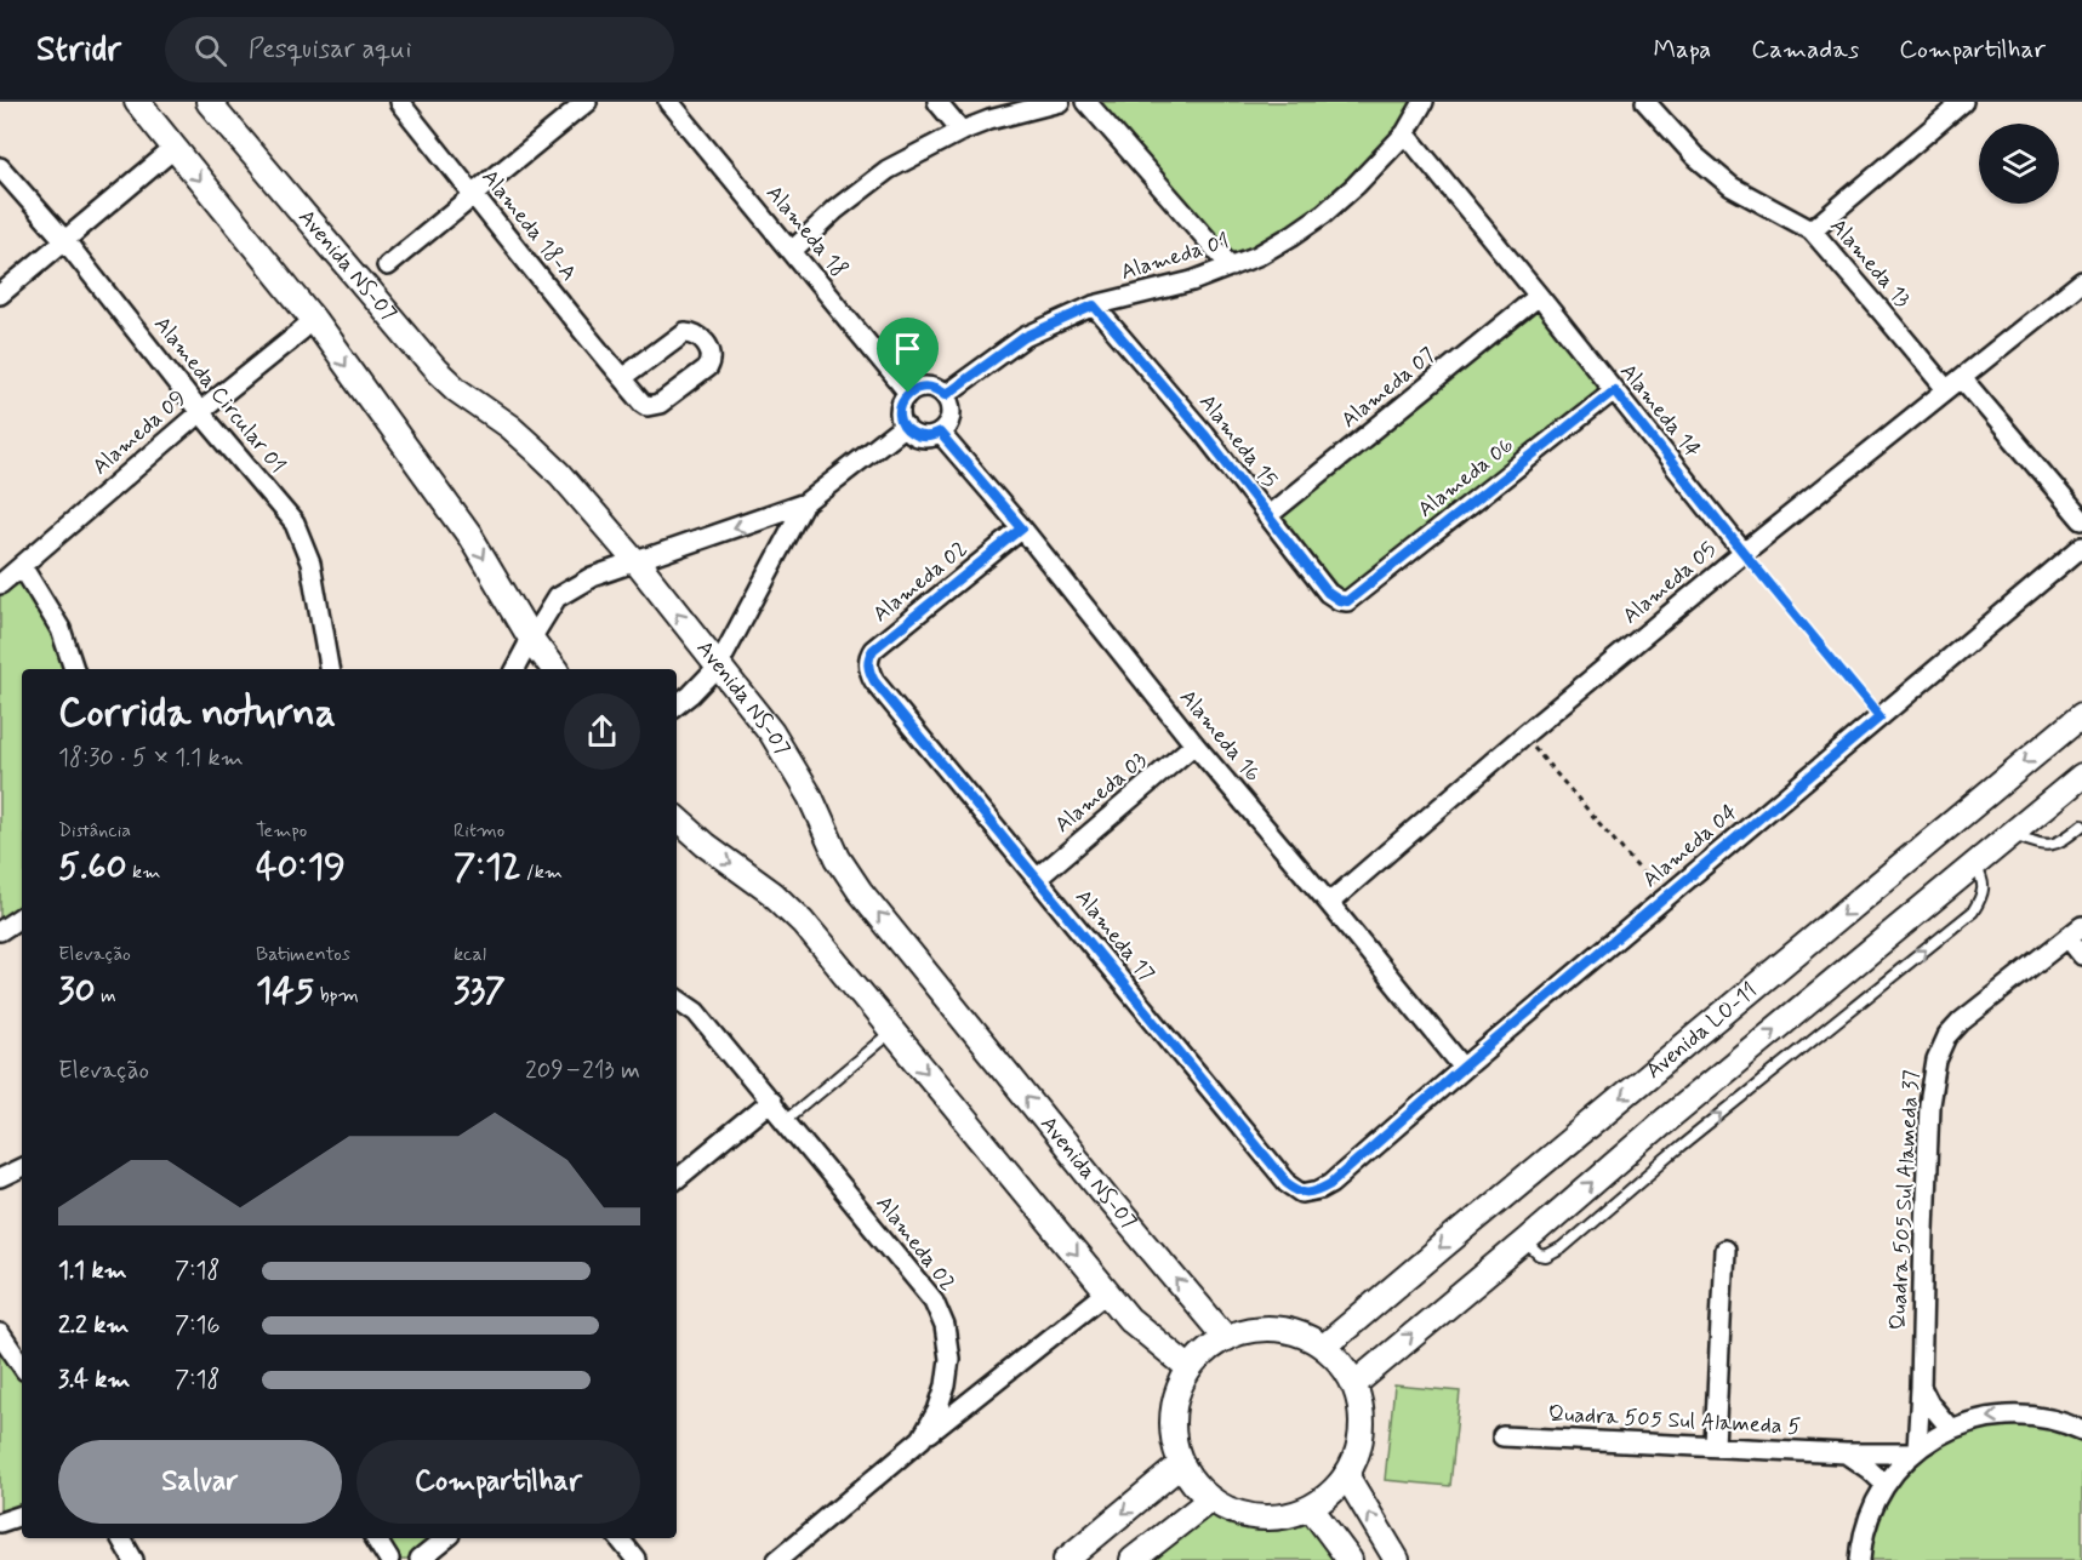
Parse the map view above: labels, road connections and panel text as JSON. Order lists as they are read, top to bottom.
{
  "streets": {
    "street": [
      "Alameda 18-A",
      "Alameda 18",
      "Alameda 01",
      "Alameda 13",
      "Avenida NS-07",
      "Alameda 07",
      "Alameda Circular 01",
      "Alameda 14",
      "Alameda 09",
      "Alameda 15",
      "Alameda 06",
      "Alameda 02",
      "Alameda 05",
      "Alameda 16",
      "Alameda 03",
      "Alameda 04",
      "Alameda 17",
      "Avenida LO-11",
      "Quadra 505 Sul Alameda 37",
      "Quadra 505 Sul Alameda 5"
    ]
  },
  "crossings": [
    ["Alameda 18", "Alameda 01"],
    ["Alameda 18", "Alameda 16"],
    ["Alameda 01", "Alameda 14"],
    ["Alameda 01", "Alameda 15"],
    ["Alameda 01", "Alameda 16"],
    ["Alameda 13", "Alameda 05"],
    ["Avenida NS-07", "Avenida LO-11"],
    ["Alameda 07", "Alameda 14"],
    ["Alameda 07", "Alameda 15"],
    ["Alameda Circular 01", "Alameda 09"],
    ["Alameda 14", "Alameda 06"],
    ["Alameda 14", "Alameda 05"],
    ["Alameda 15", "Alameda 06"],
    ["Alameda 02", "Alameda 16"],
    ["Alameda 02", "Alameda 17"],
    ["Alameda 05", "Alameda 16"],
    ["Alameda 16", "Alameda 03"],
    ["Alameda 16", "Alameda 04"],
    ["Alameda 03", "Alameda 17"],
    ["Alameda 04", "Alameda 17"]
  ],
  "page": {
    "header": "Stridr",
    "search": "Pesquisar aqui",
    "nav": ["Mapa", "Camadas", "Compartilhar"],
    "heading": ["Corrida noturna", "18:30 · 5 × 1.1 km"],
    "stats": [
      ["Distância", "5.60 km"],
      ["Tempo", "40:19"],
      ["Ritmo", "7:12 /km"],
      ["Elevação", "30 m"],
      ["Batimentos", "145 bpm"],
      ["kcal", "337"]
    ],
    "chart": ["Elevação", "209–213 m"],
    "list": [
      {
        "name": "1.1 km",
        "note": "7:18"
      },
      {
        "name": "2.2 km",
        "note": "7:16"
      },
      {
        "name": "3.4 km",
        "note": "7:18"
      }
    ],
    "buttons": ["Salvar", "Compartilhar"]
  }
}
